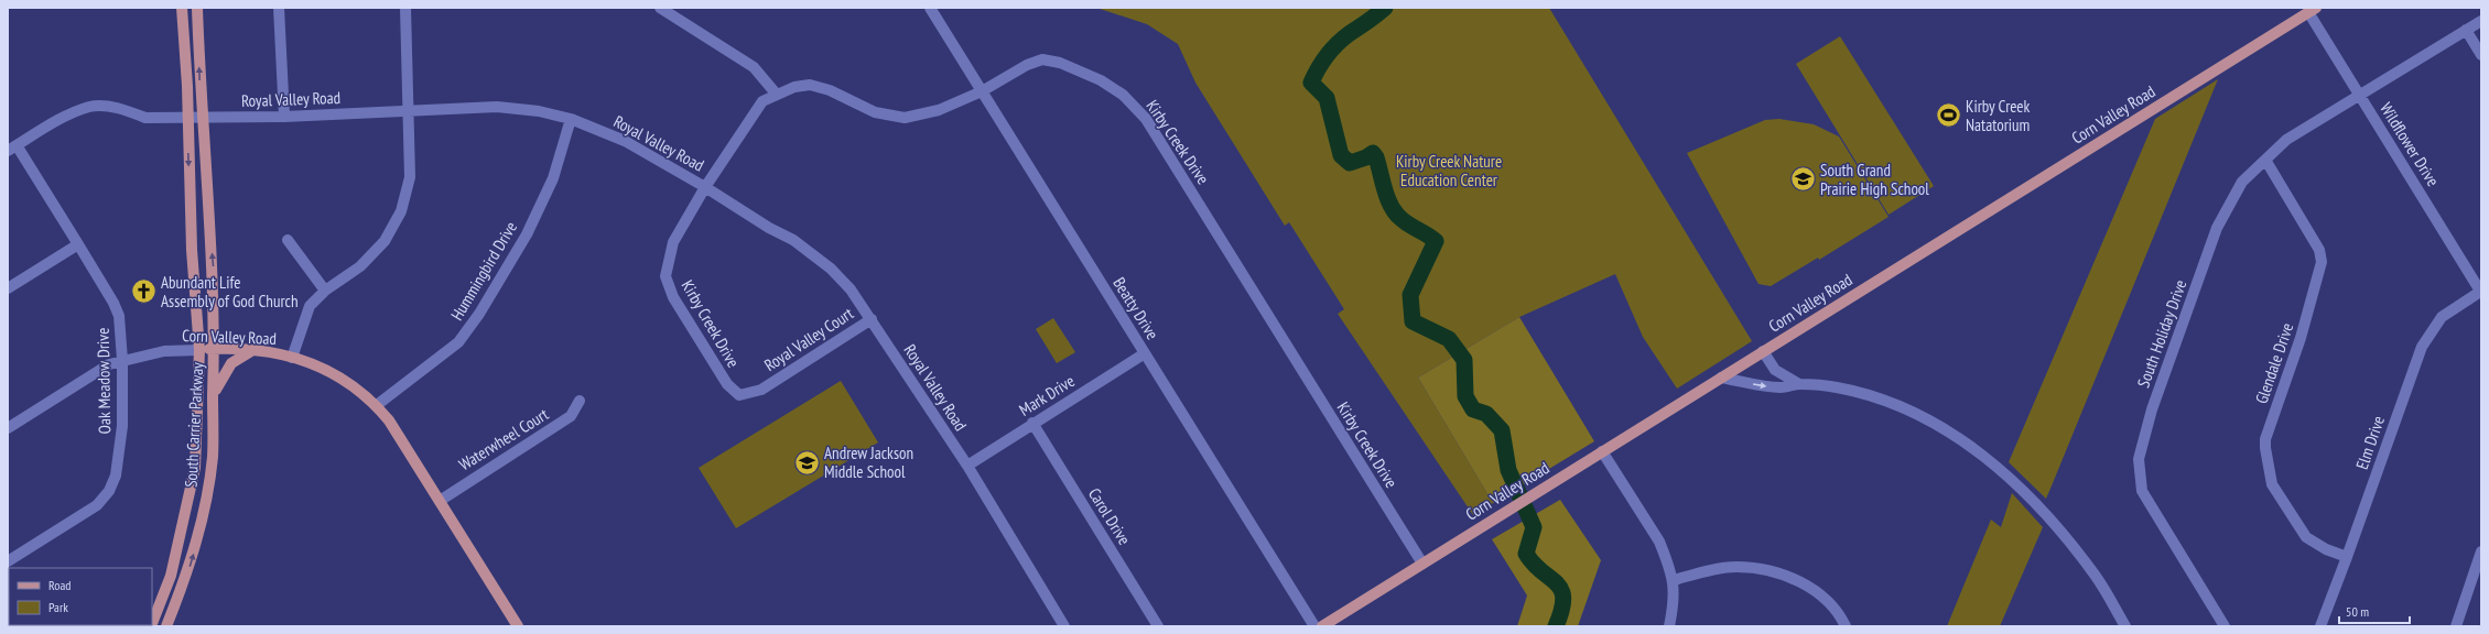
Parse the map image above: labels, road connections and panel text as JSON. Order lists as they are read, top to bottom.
{
  "streets": {
    "main road": ["Corn Valley Road", "South Carrier Parkway"],
    "street": [
      "Royal Valley Road",
      "Kirby Creek Drive",
      "Wildflower Drive",
      "Hummingbird Drive",
      "Beatty Drive",
      "South Holiday Drive",
      "Royal Valley Court",
      "Glendale Drive",
      "Oak Meadow Drive",
      "Mark Drive",
      "Waterwheel Court",
      "Elm Drive",
      "Carol Drive"
    ]
  },
  "crossings": [
    ["Royal Valley Road", "Kirby Creek Drive"],
    ["Royal Valley Road", "Hummingbird Drive"],
    ["Royal Valley Road", "Royal Valley Court"],
    ["Royal Valley Road", "Oak Meadow Drive"],
    ["Royal Valley Road", "Mark Drive"],
    ["Royal Valley Road", "South Carrier Parkway"],
    ["Corn Valley Road", "Kirby Creek Drive"],
    ["Corn Valley Road", "Wildflower Drive"],
    ["Corn Valley Road", "Hummingbird Drive"],
    ["Corn Valley Road", "Oak Meadow Drive"],
    ["Corn Valley Road", "South Carrier Parkway"],
    ["Corn Valley Road", "Waterwheel Court"],
    ["Kirby Creek Drive", "Beatty Drive"],
    ["Kirby Creek Drive", "Royal Valley Court"],
    ["Wildflower Drive", "South Holiday Drive"],
    ["Wildflower Drive", "Elm Drive"],
    ["Beatty Drive", "Mark Drive"],
    ["South Holiday Drive", "Glendale Drive"],
    ["Glendale Drive", "Elm Drive"],
    ["Mark Drive", "Carol Drive"]
  ],
  "parks": ["Kirby Creek Nature Education Center"],
  "places": {
    "sports": ["Kirby Creek Natatorium"],
    "school or university": ["South Grand Prairie High School", "Andrew Jackson Middle School"],
    "church": ["Abundant Life Assembly of God Church"]
  },
  "legend": ["Road", "Park"],
  "scale_bar": "50 m"
}
